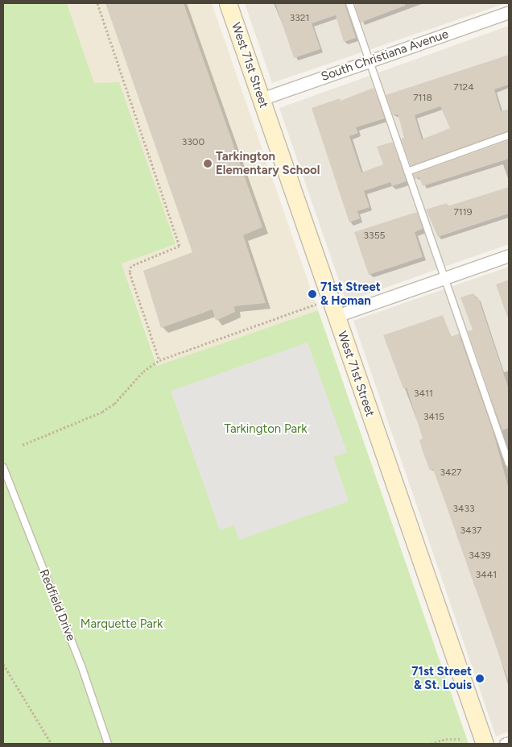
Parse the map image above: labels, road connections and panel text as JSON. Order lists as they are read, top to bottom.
{
  "streets": {
    "main road": ["West 71st Street"],
    "street": ["South Christiana Avenue"],
    "lane": ["Redfield Drive"]
  },
  "crossings": [
    ["South Christiana Avenue", "West 71st Street"]
  ],
  "parks": ["Tarkington Park", "Marquette Park"],
  "places": ["Tarkington Elementary School", "71st Street & Homan", "71st Street & St. Louis"],
  "house_numbers": [
    "3321",
    "7124",
    "7118",
    "3300",
    "7119",
    "3355",
    "3411",
    "3415",
    "3427",
    "3433",
    "3437",
    "3439",
    "3441"
  ]
}
